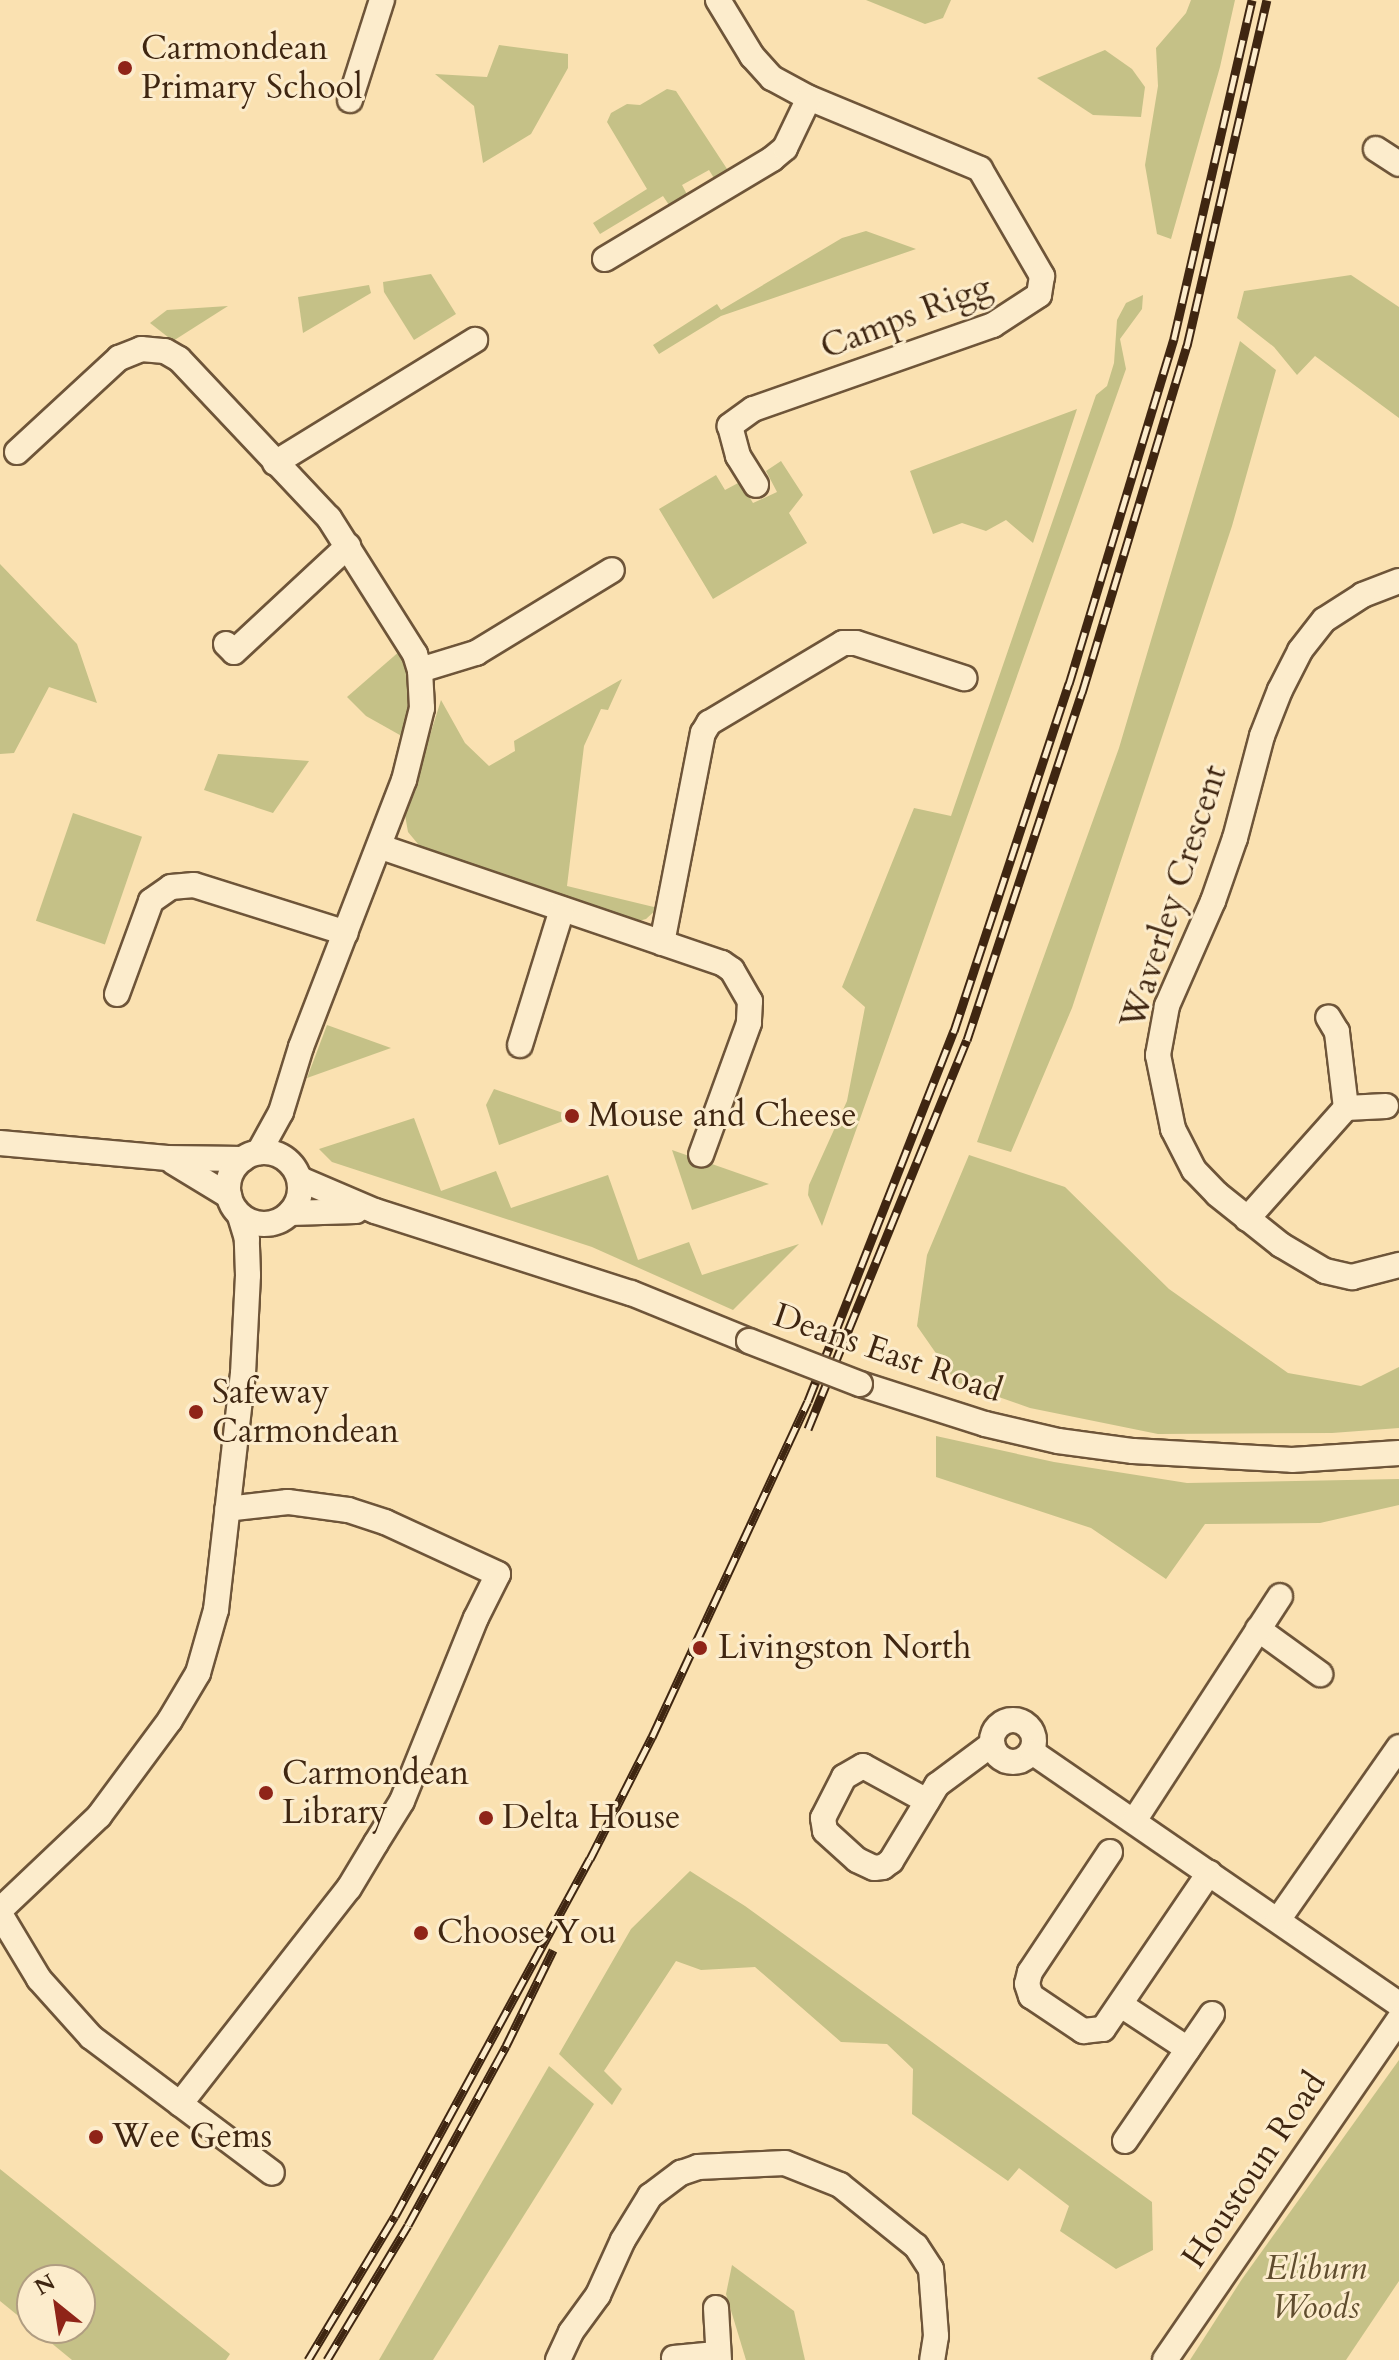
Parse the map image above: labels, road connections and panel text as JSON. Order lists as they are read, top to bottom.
{
  "streets": {
    "street": [
      "Camps Rigg",
      "Waverley Crescent",
      "Deans East Road",
      "Houstoun Road"
    ]
  },
  "parks": ["Eliburn Woods"],
  "places": [
    "Carmondean Primary School",
    "Mouse and Cheese",
    "Safeway Carmondean",
    "Livingston North",
    "Carmondean Library",
    "Delta House",
    "Choose You",
    "Wee Gems"
  ],
  "north": "top left"
}
